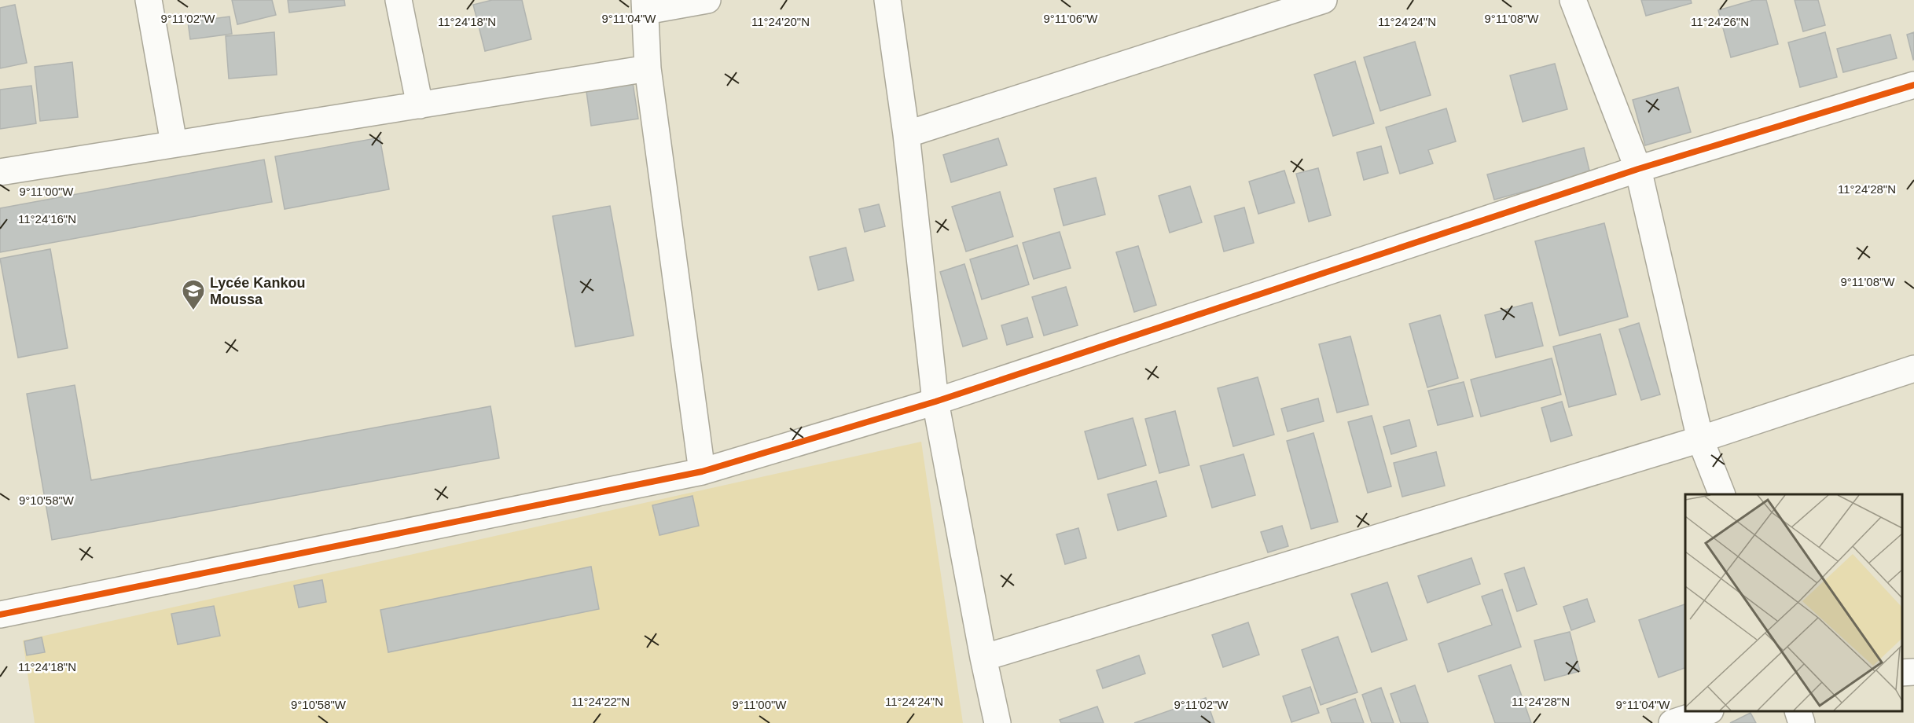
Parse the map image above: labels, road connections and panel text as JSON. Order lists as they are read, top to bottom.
{
  "places": {
    "school or university": ["Lycée Kankou Moussa"]
  },
  "coordinates": [
    "9°11'06\"W",
    "9°11'02\"W",
    "9°11'04\"W",
    "9°11'08\"W",
    "11°24'18\"N",
    "11°24'20\"N",
    "11°24'24\"N",
    "11°24'26\"N",
    "11°24'28\"N",
    "9°11'00\"W",
    "11°24'16\"N",
    "9°10'58\"W",
    "11°24'22\"N"
  ]
}
